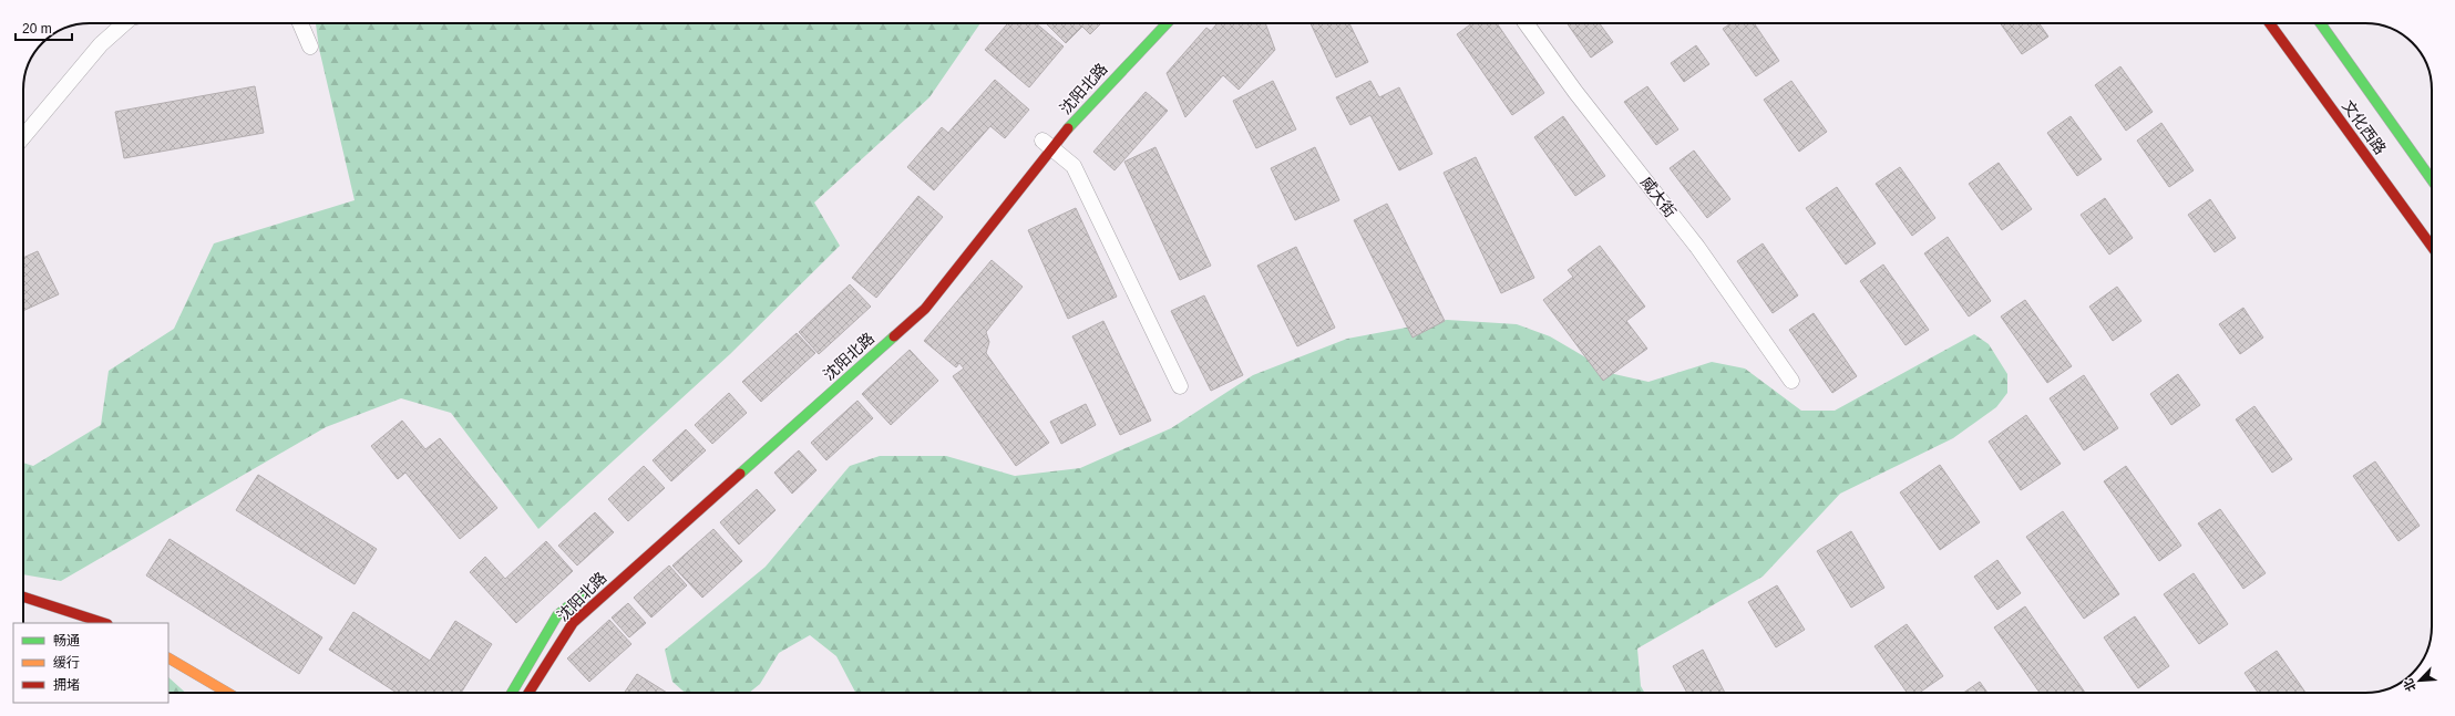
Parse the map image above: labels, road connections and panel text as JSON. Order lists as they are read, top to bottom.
{
  "streets": {
    "street": ["沈阳北路", "文化西路", "威大街"]
  },
  "legend": ["畅通", "缓行", "拥堵"],
  "scale_bar": "20 m",
  "north": "bottom left"
}
